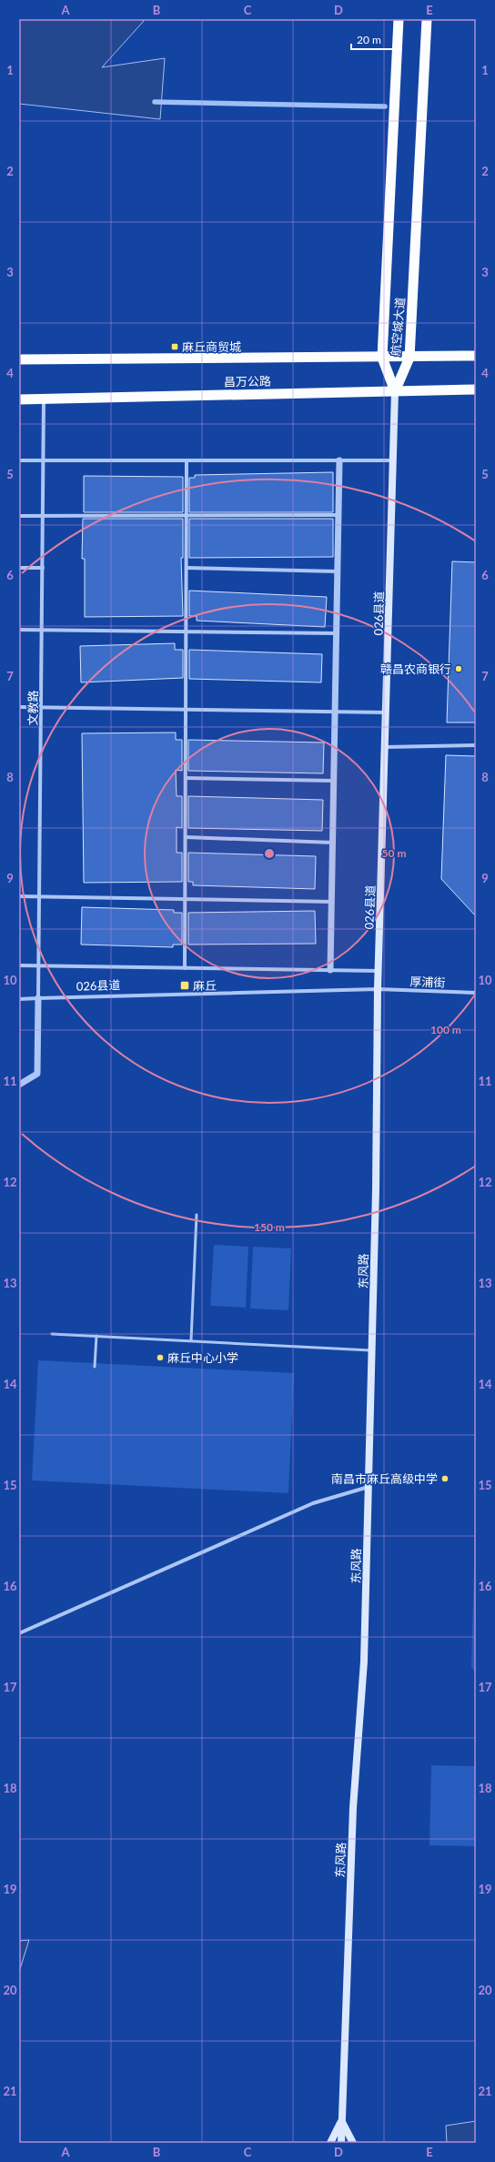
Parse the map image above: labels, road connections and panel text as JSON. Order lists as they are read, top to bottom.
{
  "streets": {
    "highway": ["航空城大道", "昌万公路"],
    "main road": ["026县道", "东风路"],
    "street": ["文教路", "厚浦街"]
  },
  "crossings": [
    ["航空城大道", "昌万公路"],
    ["航空城大道", "026县道"],
    ["昌万公路", "026县道"],
    ["昌万公路", "文教路"],
    ["026县道", "文教路"],
    ["026县道", "厚浦街"],
    ["026县道", "东风路"],
    ["厚浦街", "东风路"]
  ],
  "places": {
    "transit": ["麻丘商贸城", "麻丘"],
    "other": ["赣昌农商银行", "麻丘中心小学", "南昌市麻丘高级中学"]
  },
  "scale_bar": "20 m",
  "grid": {
    "columns": [
      "A",
      "B",
      "C",
      "D",
      "E"
    ],
    "rows": [
      "1",
      "2",
      "3",
      "4",
      "5",
      "6",
      "7",
      "8",
      "9",
      "10",
      "11",
      "12",
      "13",
      "14",
      "15",
      "16",
      "17",
      "18",
      "19",
      "20",
      "21"
    ]
  },
  "rings": ["50 m", "100 m", "150 m"]
}
